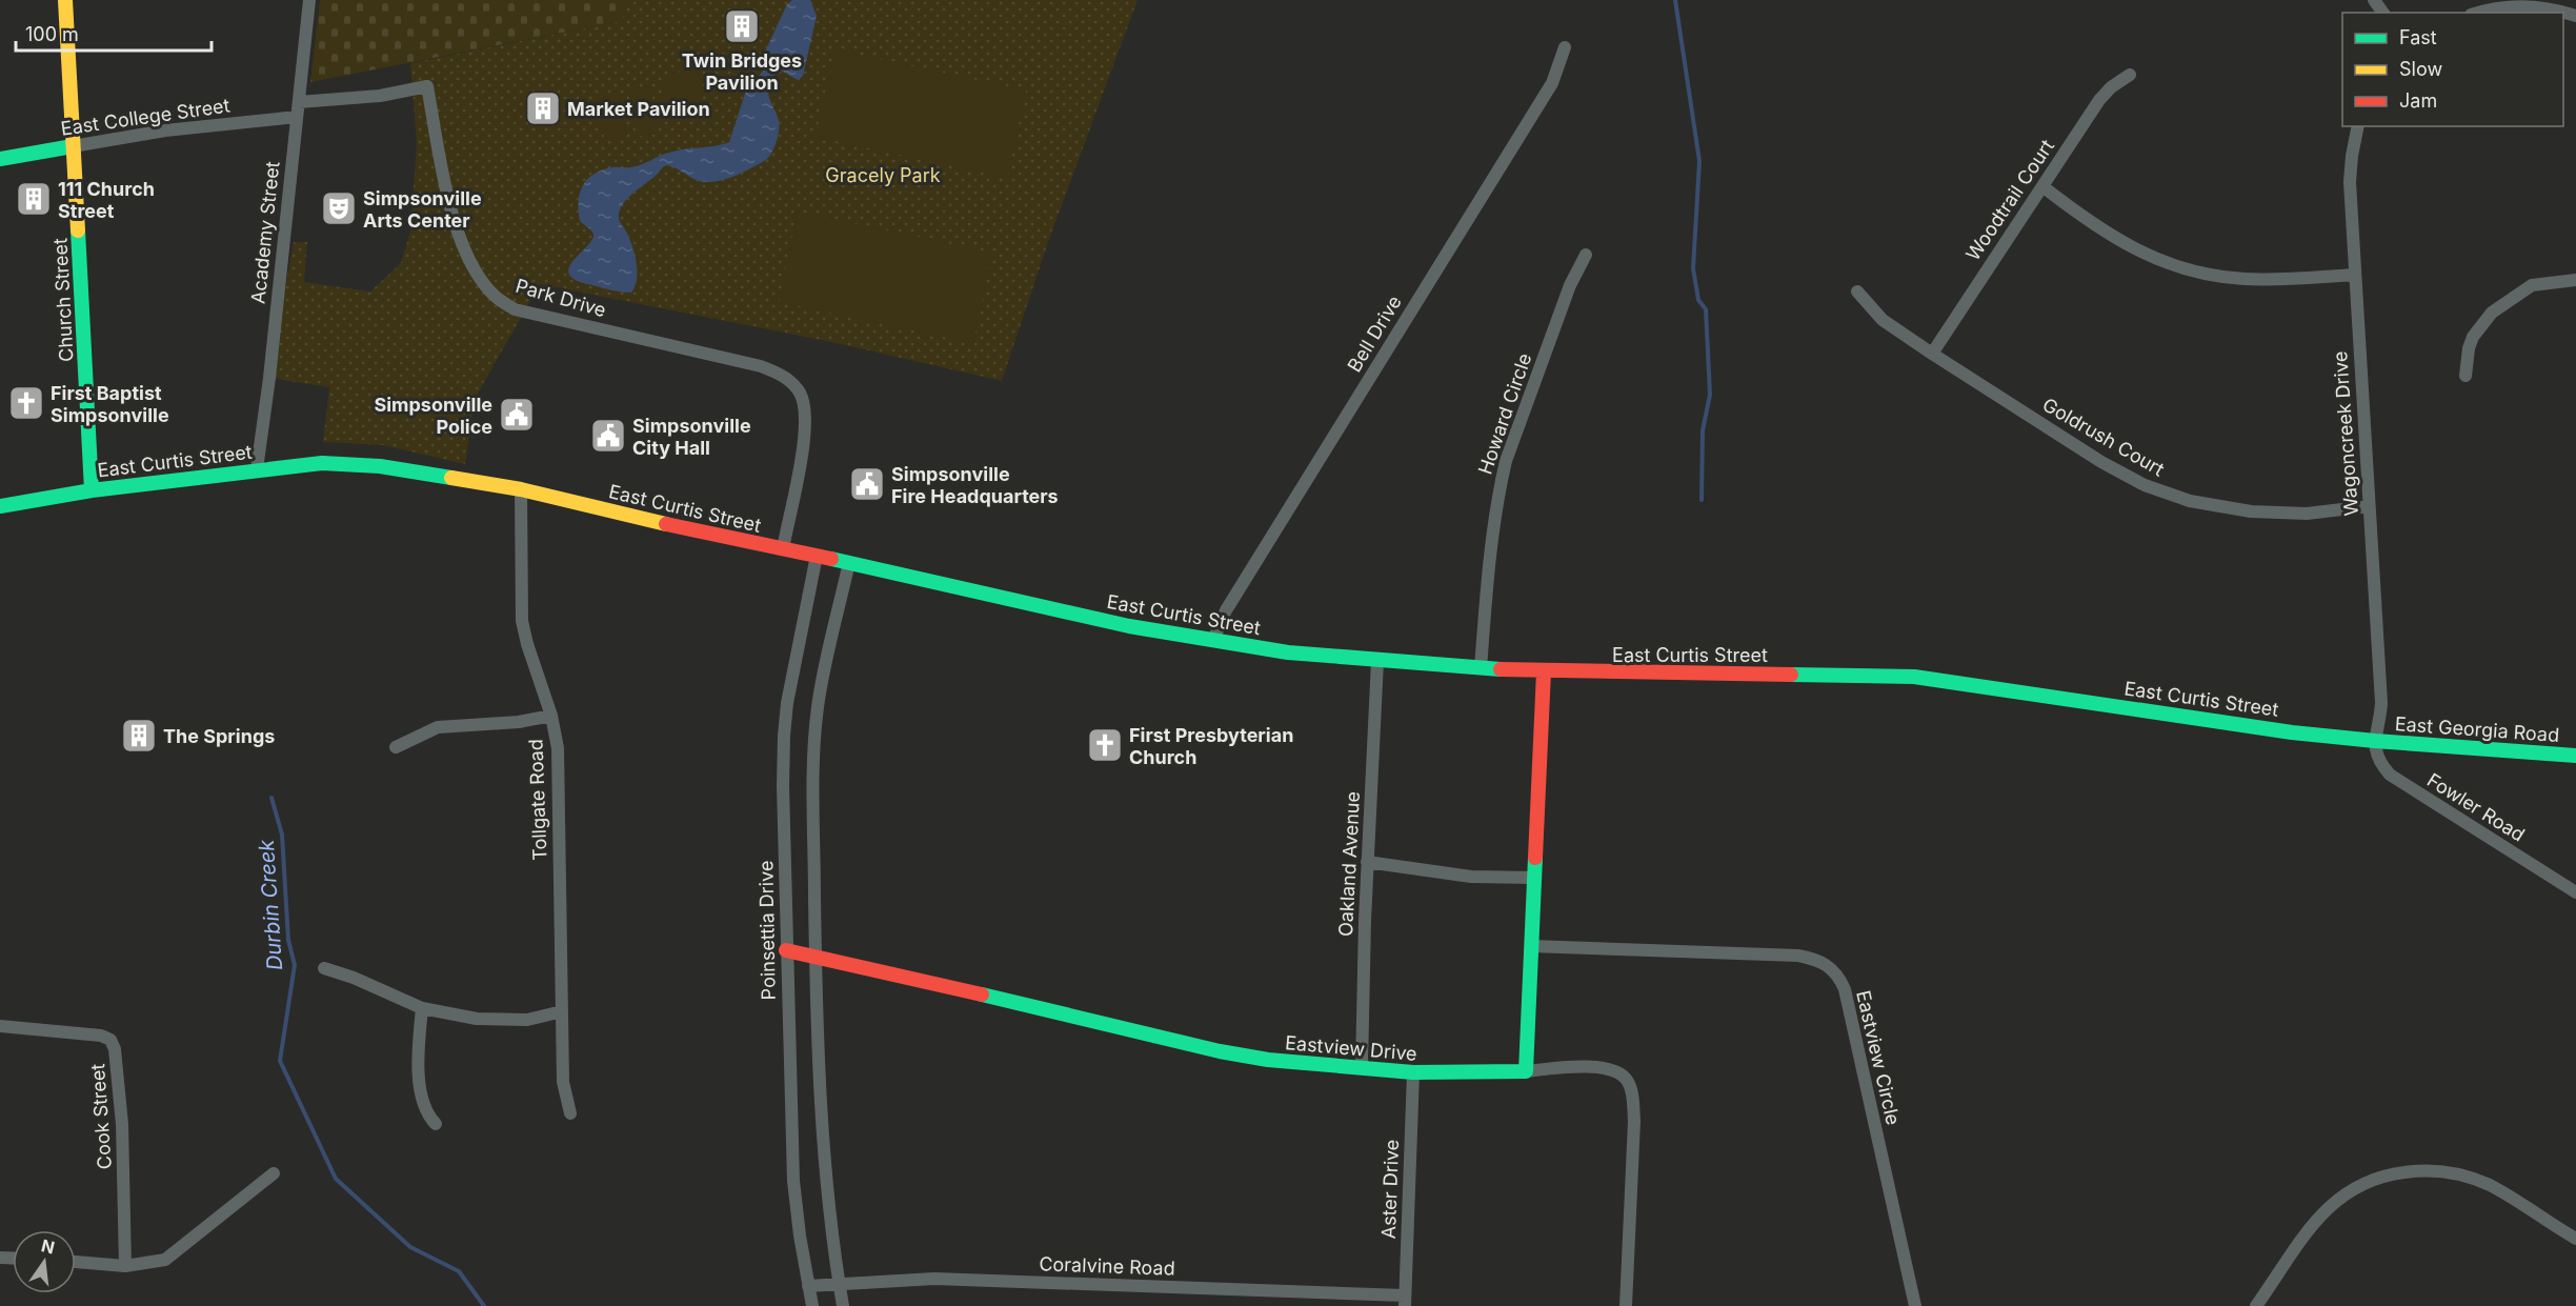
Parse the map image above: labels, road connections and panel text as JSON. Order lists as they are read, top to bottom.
{
  "streets": {
    "main road": [
      "East College Street",
      "Church Street",
      "East Curtis Street",
      "East Georgia Road",
      "Eastview Drive"
    ],
    "street": [
      "Woodtrail Court",
      "Academy Street",
      "Park Drive",
      "Bell Drive",
      "Howard Circle",
      "Wagoncreek Drive",
      "Goldrush Court",
      "Tollgate Road",
      "Fowler Road",
      "Oakland Avenue",
      "Poinsettia Drive",
      "Eastview Circle",
      "Cook Street",
      "Aster Drive",
      "Coralvine Road"
    ]
  },
  "crossings": [
    ["East College Street", "Academy Street"],
    ["East College Street", "Church Street"],
    ["Woodtrail Court", "Goldrush Court"],
    ["Academy Street", "Park Drive"],
    ["Academy Street", "East Curtis Street"],
    ["Park Drive", "East Curtis Street"],
    ["Church Street", "East Curtis Street"],
    ["Bell Drive", "East Curtis Street"],
    ["Howard Circle", "East Curtis Street"],
    ["Wagoncreek Drive", "Goldrush Court"],
    ["Wagoncreek Drive", "East Curtis Street"],
    ["Wagoncreek Drive", "East Georgia Road"],
    ["Wagoncreek Drive", "Fowler Road"],
    ["East Curtis Street", "East Georgia Road"],
    ["East Curtis Street", "Tollgate Road"],
    ["East Curtis Street", "Fowler Road"],
    ["East Curtis Street", "Oakland Avenue"],
    ["East Curtis Street", "Poinsettia Drive"],
    ["East Georgia Road", "Fowler Road"],
    ["Oakland Avenue", "Eastview Drive"],
    ["Poinsettia Drive", "Eastview Drive"],
    ["Poinsettia Drive", "Coralvine Road"],
    ["Eastview Drive", "Aster Drive"],
    ["Aster Drive", "Coralvine Road"]
  ],
  "water": ["Durbin Creek"],
  "parks": ["Gracely Park"],
  "places": {
    "building": [
      "Twin Bridges Pavilion",
      "Market Pavilion",
      "111 Church Street",
      "The Springs"
    ],
    "theatre": ["Simpsonville Arts Center"],
    "church": ["First Baptist Simpsonville", "First Presbyterian Church"],
    "public building": ["Simpsonville Police", "Simpsonville City Hall", "Simpsonville Fire Headquarters"]
  },
  "legend": ["Fast", "Slow", "Jam"],
  "scale_bar": "100 m",
  "north": "top"
}
